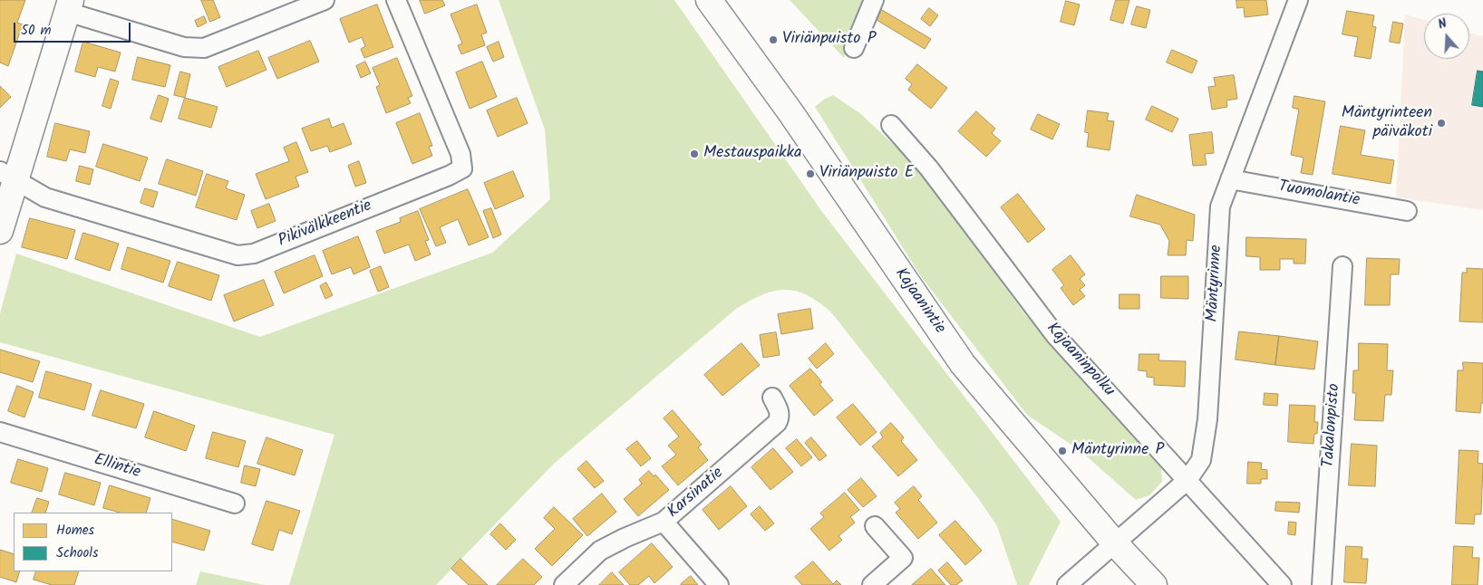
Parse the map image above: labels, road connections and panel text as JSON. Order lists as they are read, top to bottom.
{
  "streets": {
    "main road": ["Kajaanintie"],
    "street": [
      "Tuomolantie",
      "Pikivälkkeentie",
      "Mäntyrinne",
      "Kajaaninpolku",
      "Takalonpisto",
      "Ellintie",
      "Karsinatie"
    ]
  },
  "crossings": [
    ["Tuomolantie", "Mäntyrinne"],
    ["Mäntyrinne", "Kajaanintie"],
    ["Mäntyrinne", "Kajaaninpolku"]
  ],
  "places": [
    "Viriänpuisto P",
    "Mäntyrinteen päiväkoti",
    "Mestauspaikka",
    "Viriänpuisto E",
    "Mäntyrinne P"
  ],
  "legend": ["Homes", "Schools"],
  "scale_bar": "50 m",
  "north": "top"
}
